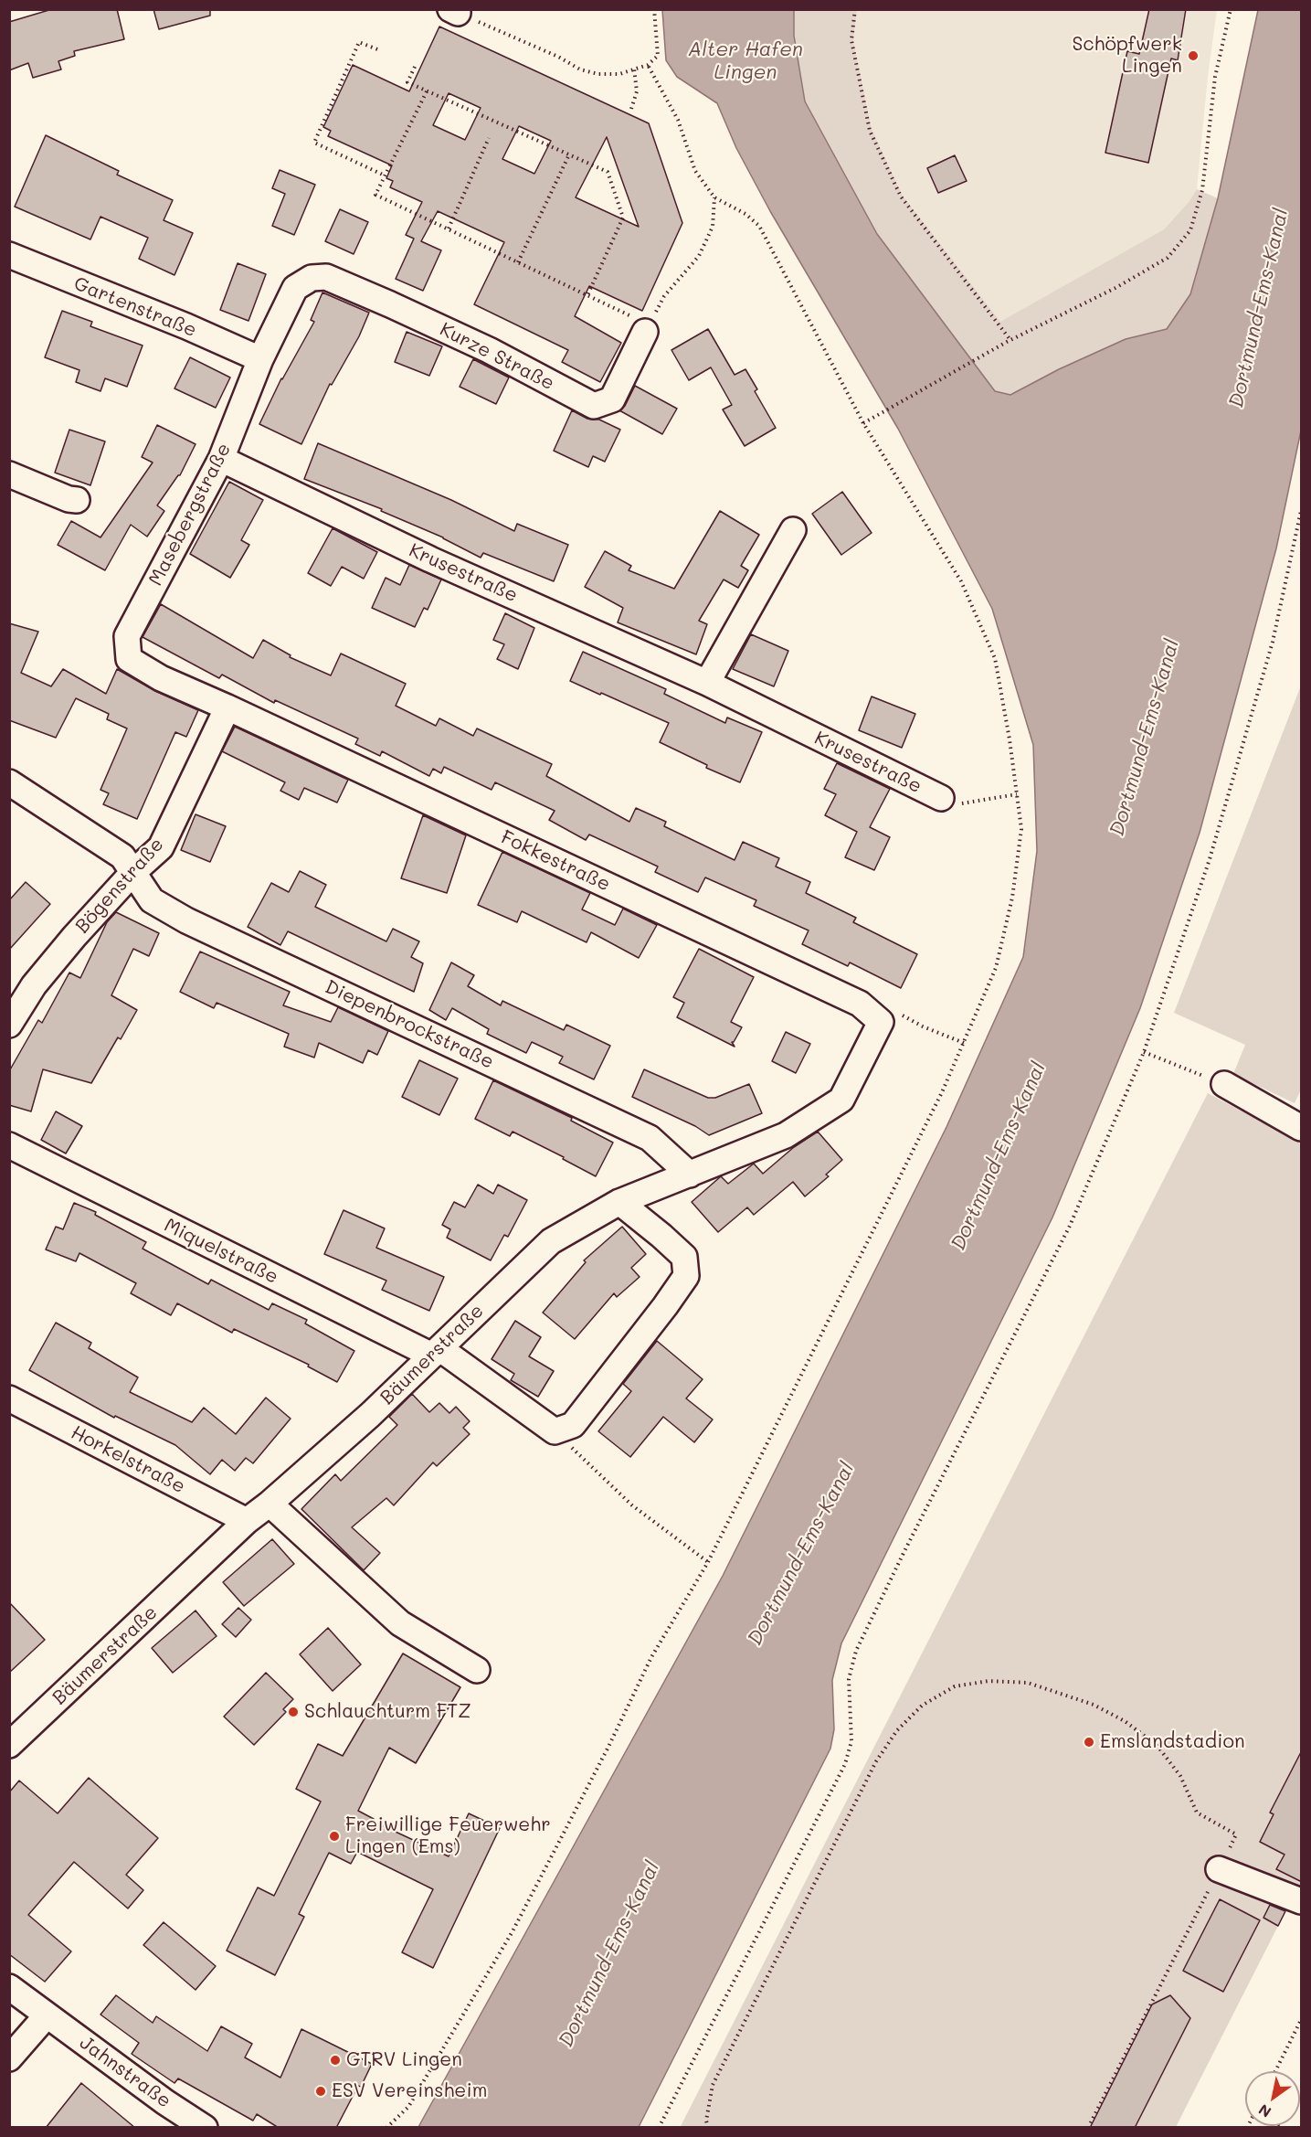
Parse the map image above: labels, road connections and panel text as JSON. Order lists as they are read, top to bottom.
{
  "streets": {
    "street": [
      "Gartenstraße",
      "Kurze Straße",
      "Masebergstraße",
      "Krusestraße",
      "Fokkestraße",
      "Bögenstraße",
      "Diepenbrockstraße",
      "Miquelstraße",
      "Bäumerstraße",
      "Horkelstraße",
      "Jahnstraße"
    ]
  },
  "crossings": [
    ["Gartenstraße", "Masebergstraße"],
    ["Kurze Straße", "Masebergstraße"],
    ["Masebergstraße", "Krusestraße"],
    ["Masebergstraße", "Fokkestraße"],
    ["Masebergstraße", "Bögenstraße"],
    ["Fokkestraße", "Bögenstraße"],
    ["Fokkestraße", "Bäumerstraße"],
    ["Bögenstraße", "Diepenbrockstraße"],
    ["Diepenbrockstraße", "Bäumerstraße"],
    ["Miquelstraße", "Bäumerstraße"],
    ["Bäumerstraße", "Horkelstraße"]
  ],
  "water": ["Alter Hafen Lingen", "Dortmund-Ems-Kanal"],
  "places": [
    "Schöpfwerk Lingen",
    "Schlauchturm FTZ",
    "Emslandstadion",
    "Freiwillige Feuerwehr Lingen (Ems)",
    "GTRV Lingen",
    "ESV Vereinsheim"
  ],
  "north": "bottom left"
}
